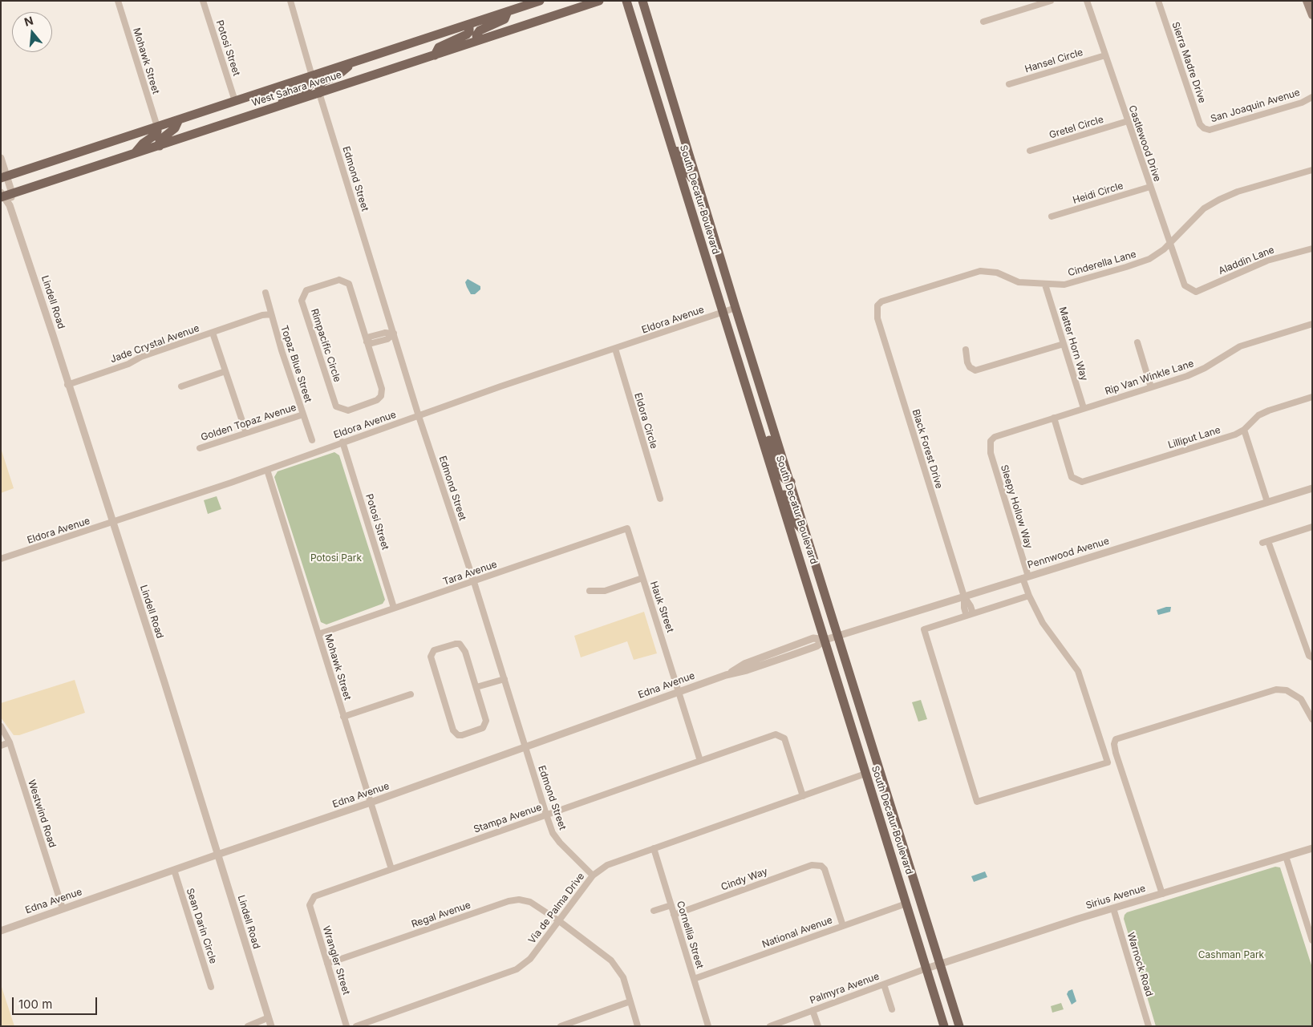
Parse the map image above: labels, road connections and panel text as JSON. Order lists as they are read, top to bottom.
{
  "streets": {
    "main road": ["West Sahara Avenue", "South Decatur Boulevard"],
    "street": [
      "Potosi Street",
      "Mohawk Street",
      "Hansel Circle",
      "Sierra Madre Drive",
      "San Joaquin Avenue",
      "Gretel Circle",
      "Castlewood Drive",
      "Edmond Street",
      "Heidi Circle",
      "Aladdin Lane",
      "Cinderella Lane",
      "Lindell Road",
      "Eldora Avenue",
      "Jade Crystal Avenue",
      "Matter Horn Way",
      "Rimpacific Circle",
      "Topaz Blue Street",
      "Rip Van Winkle Lane",
      "Eldora Circle",
      "Golden Topaz Avenue",
      "Lilliput Lane",
      "Black Forest Drive",
      "Sleepy Hollow Way",
      "Pennwood Avenue",
      "Tara Avenue",
      "Hauk Street",
      "Edna Avenue",
      "Westwind Road",
      "Stampa Avenue",
      "Cindy Way",
      "Sirius Avenue",
      "Via de Palma Drive",
      "Regal Avenue",
      "Sean Darin Circle",
      "National Avenue",
      "Cornellia Street",
      "Wrangler Street",
      "Warnock Road",
      "Palmyra Avenue"
    ]
  },
  "crossings": [
    ["Potosi Street", "West Sahara Avenue"],
    ["Potosi Street", "Eldora Avenue"],
    ["Potosi Street", "Tara Avenue"],
    ["Mohawk Street", "West Sahara Avenue"],
    ["Mohawk Street", "Eldora Avenue"],
    ["Mohawk Street", "Tara Avenue"],
    ["Mohawk Street", "Edna Avenue"],
    ["Mohawk Street", "Stampa Avenue"],
    ["Hansel Circle", "Castlewood Drive"],
    ["Sierra Madre Drive", "San Joaquin Avenue"],
    ["West Sahara Avenue", "Edmond Street"],
    ["West Sahara Avenue", "Lindell Road"],
    ["Gretel Circle", "Castlewood Drive"],
    ["Castlewood Drive", "Heidi Circle"],
    ["Castlewood Drive", "Aladdin Lane"],
    ["Castlewood Drive", "Cinderella Lane"],
    ["Edmond Street", "Eldora Avenue"],
    ["Edmond Street", "Tara Avenue"],
    ["Edmond Street", "Edna Avenue"],
    ["Edmond Street", "Stampa Avenue"],
    ["Edmond Street", "Via de Palma Drive"],
    ["South Decatur Boulevard", "Eldora Avenue"],
    ["South Decatur Boulevard", "Pennwood Avenue"],
    ["South Decatur Boulevard", "Edna Avenue"],
    ["South Decatur Boulevard", "Sirius Avenue"],
    ["South Decatur Boulevard", "Via de Palma Drive"],
    ["South Decatur Boulevard", "National Avenue"],
    ["South Decatur Boulevard", "Palmyra Avenue"],
    ["Cinderella Lane", "Matter Horn Way"],
    ["Cinderella Lane", "Black Forest Drive"],
    ["Lindell Road", "Eldora Avenue"],
    ["Lindell Road", "Jade Crystal Avenue"],
    ["Lindell Road", "Edna Avenue"],
    ["Eldora Avenue", "Eldora Circle"],
    ["Jade Crystal Avenue", "Topaz Blue Street"],
    ["Matter Horn Way", "Rip Van Winkle Lane"],
    ["Topaz Blue Street", "Golden Topaz Avenue"],
    ["Rip Van Winkle Lane", "Lilliput Lane"],
    ["Rip Van Winkle Lane", "Sleepy Hollow Way"],
    ["Black Forest Drive", "Sleepy Hollow Way"],
    ["Black Forest Drive", "Pennwood Avenue"],
    ["Sleepy Hollow Way", "Pennwood Avenue"],
    ["Pennwood Avenue", "Edna Avenue"],
    ["Tara Avenue", "Hauk Street"],
    ["Hauk Street", "Edna Avenue"],
    ["Hauk Street", "Stampa Avenue"],
    ["Edna Avenue", "Westwind Road"],
    ["Edna Avenue", "Sean Darin Circle"],
    ["Stampa Avenue", "Via de Palma Drive"],
    ["Stampa Avenue", "Wrangler Street"],
    ["Cindy Way", "National Avenue"],
    ["Cindy Way", "Cornellia Street"],
    ["Sirius Avenue", "Warnock Road"],
    ["Sirius Avenue", "Palmyra Avenue"],
    ["Via de Palma Drive", "Regal Avenue"],
    ["Via de Palma Drive", "Cornellia Street"],
    ["Regal Avenue", "Wrangler Street"],
    ["National Avenue", "Cornellia Street"]
  ],
  "parks": ["Potosi Park", "Cashman Park"],
  "scale_bar": "100 m",
  "north": "top"
}
